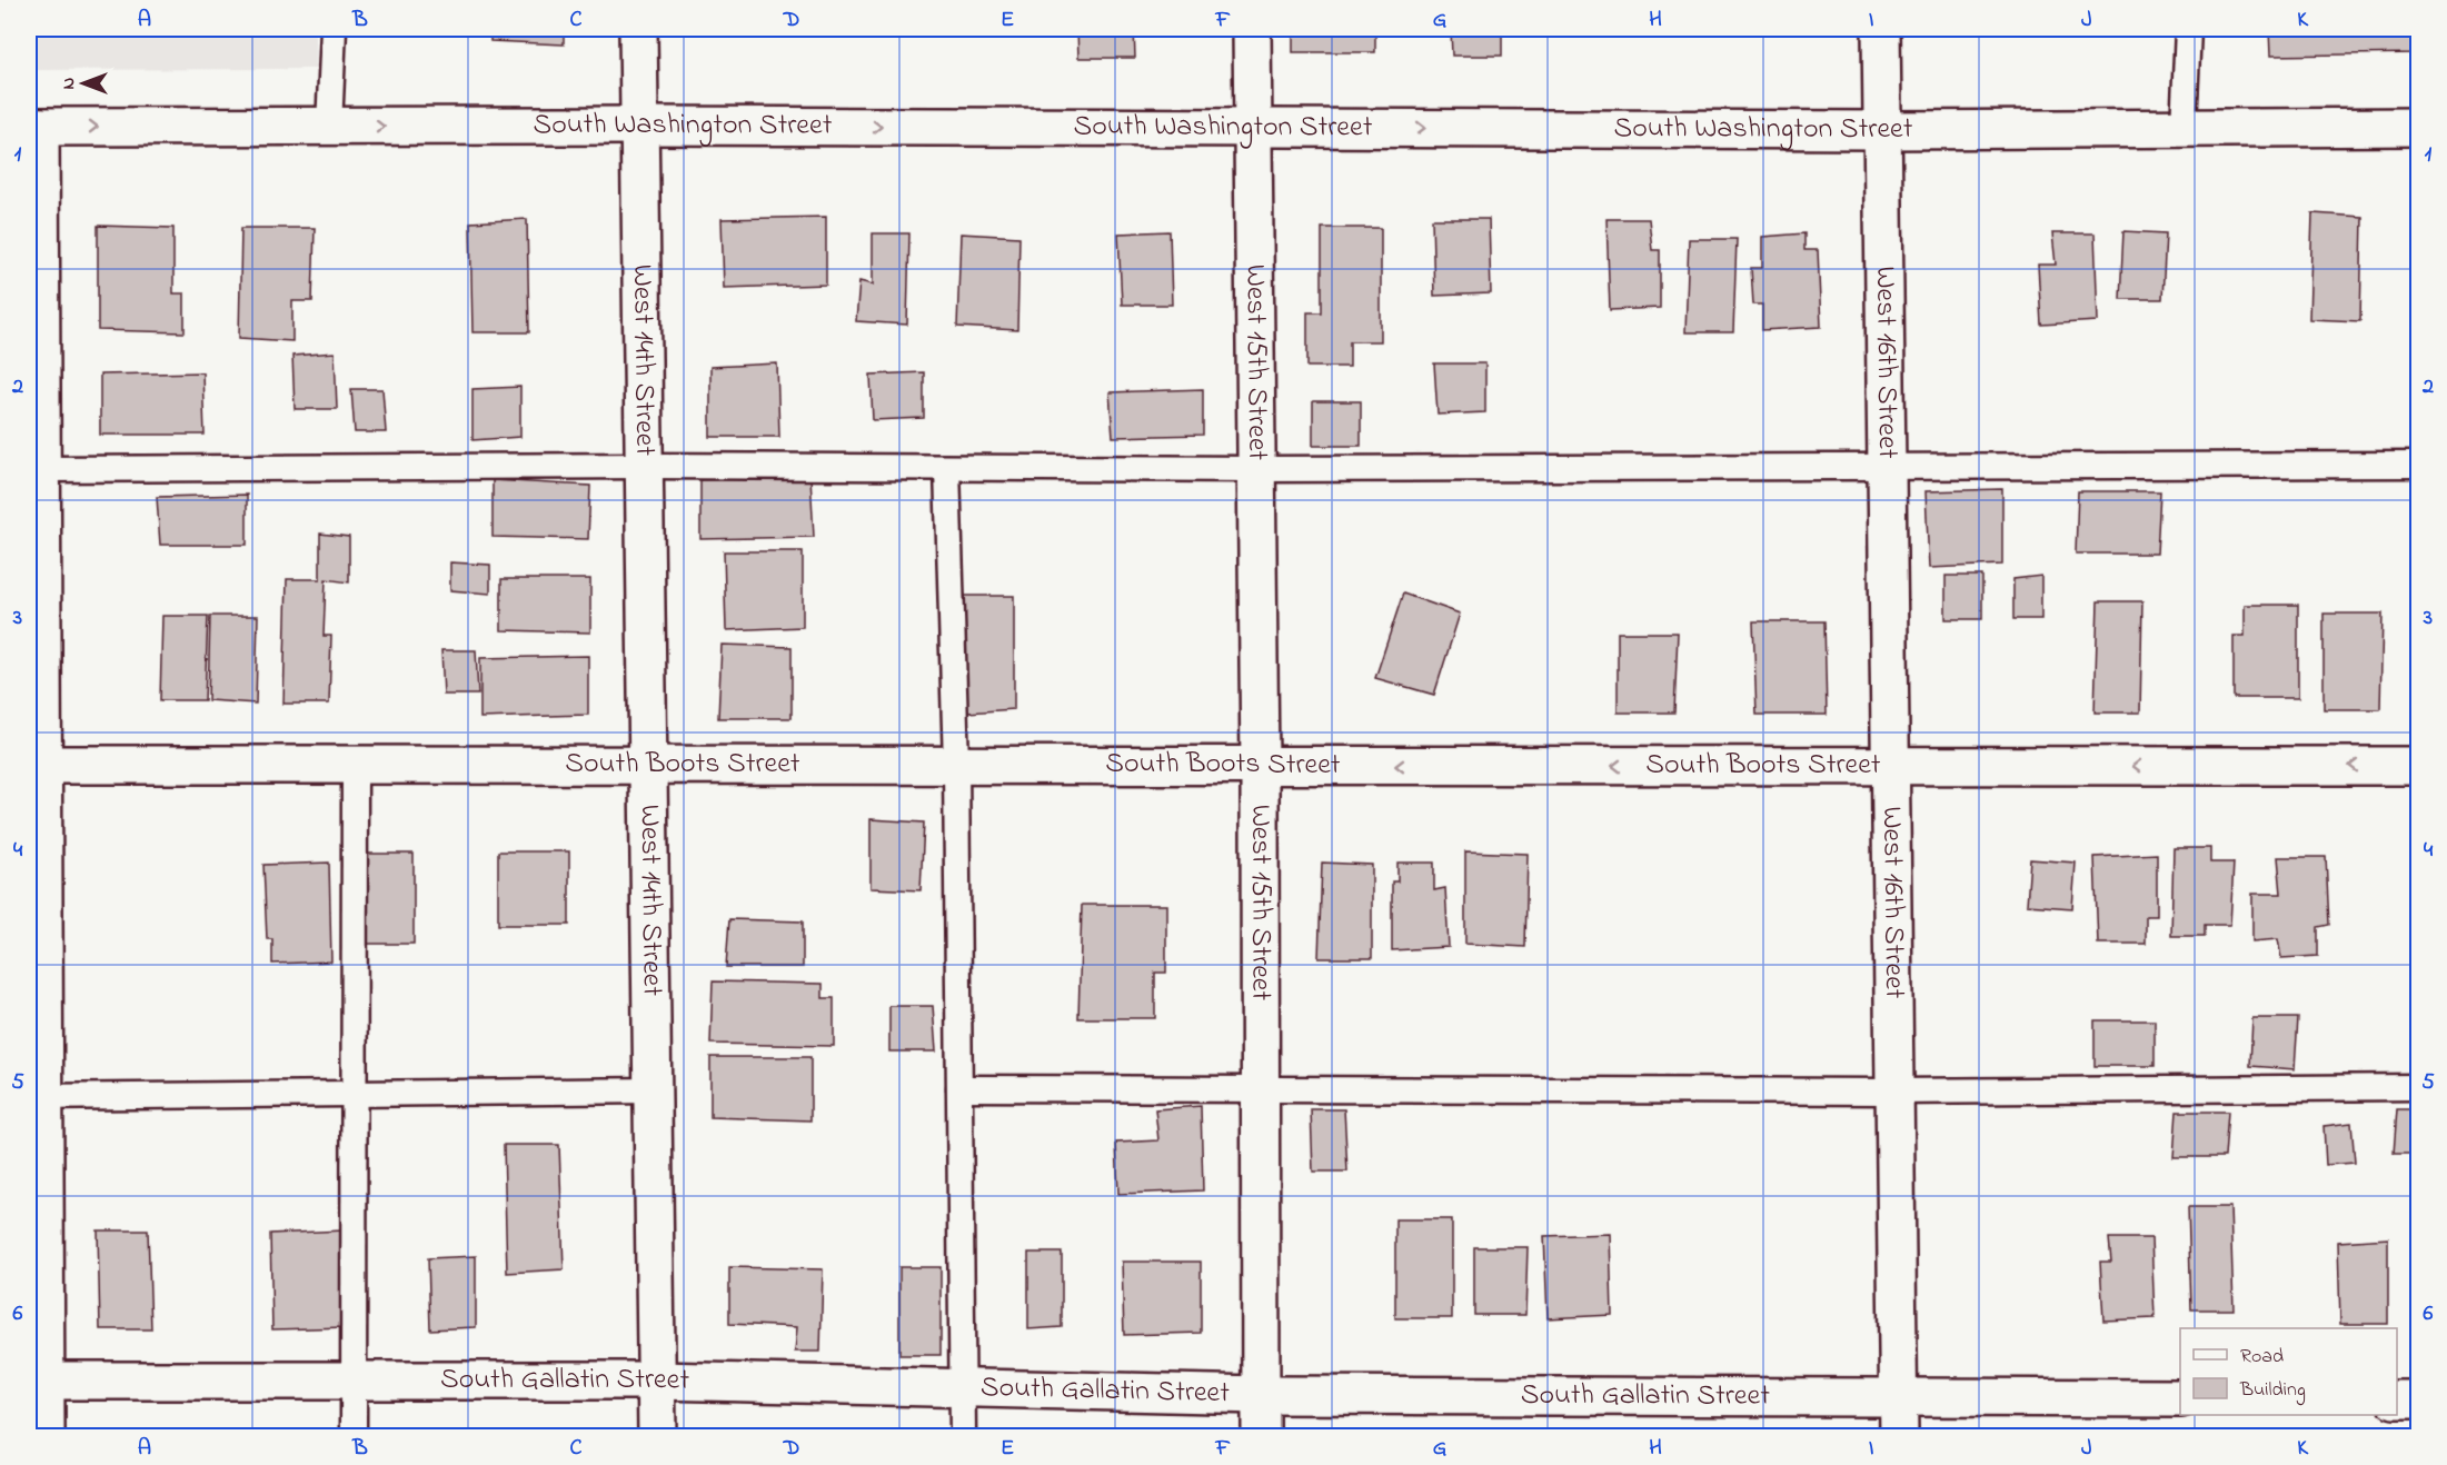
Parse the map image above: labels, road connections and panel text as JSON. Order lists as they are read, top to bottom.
{
  "streets": {
    "street": [
      "South Washington Street",
      "West 14th Street",
      "West 15th Street",
      "West 16th Street",
      "South Boots Street",
      "South Gallatin Street"
    ]
  },
  "crossings": [
    ["South Washington Street", "West 14th Street"],
    ["South Washington Street", "West 15th Street"],
    ["South Washington Street", "West 16th Street"],
    ["West 14th Street", "South Boots Street"],
    ["West 14th Street", "South Gallatin Street"],
    ["West 15th Street", "South Boots Street"],
    ["West 15th Street", "South Gallatin Street"],
    ["West 16th Street", "South Boots Street"],
    ["West 16th Street", "South Gallatin Street"]
  ],
  "one_way": ["South Washington Street", "South Boots Street"],
  "legend": ["Road", "Building"],
  "north": "left",
  "grid": {
    "columns": [
      "A",
      "B",
      "C",
      "D",
      "E",
      "F",
      "G",
      "H",
      "I",
      "J",
      "K"
    ],
    "rows": [
      "1",
      "2",
      "3",
      "4",
      "5",
      "6"
    ]
  }
}
